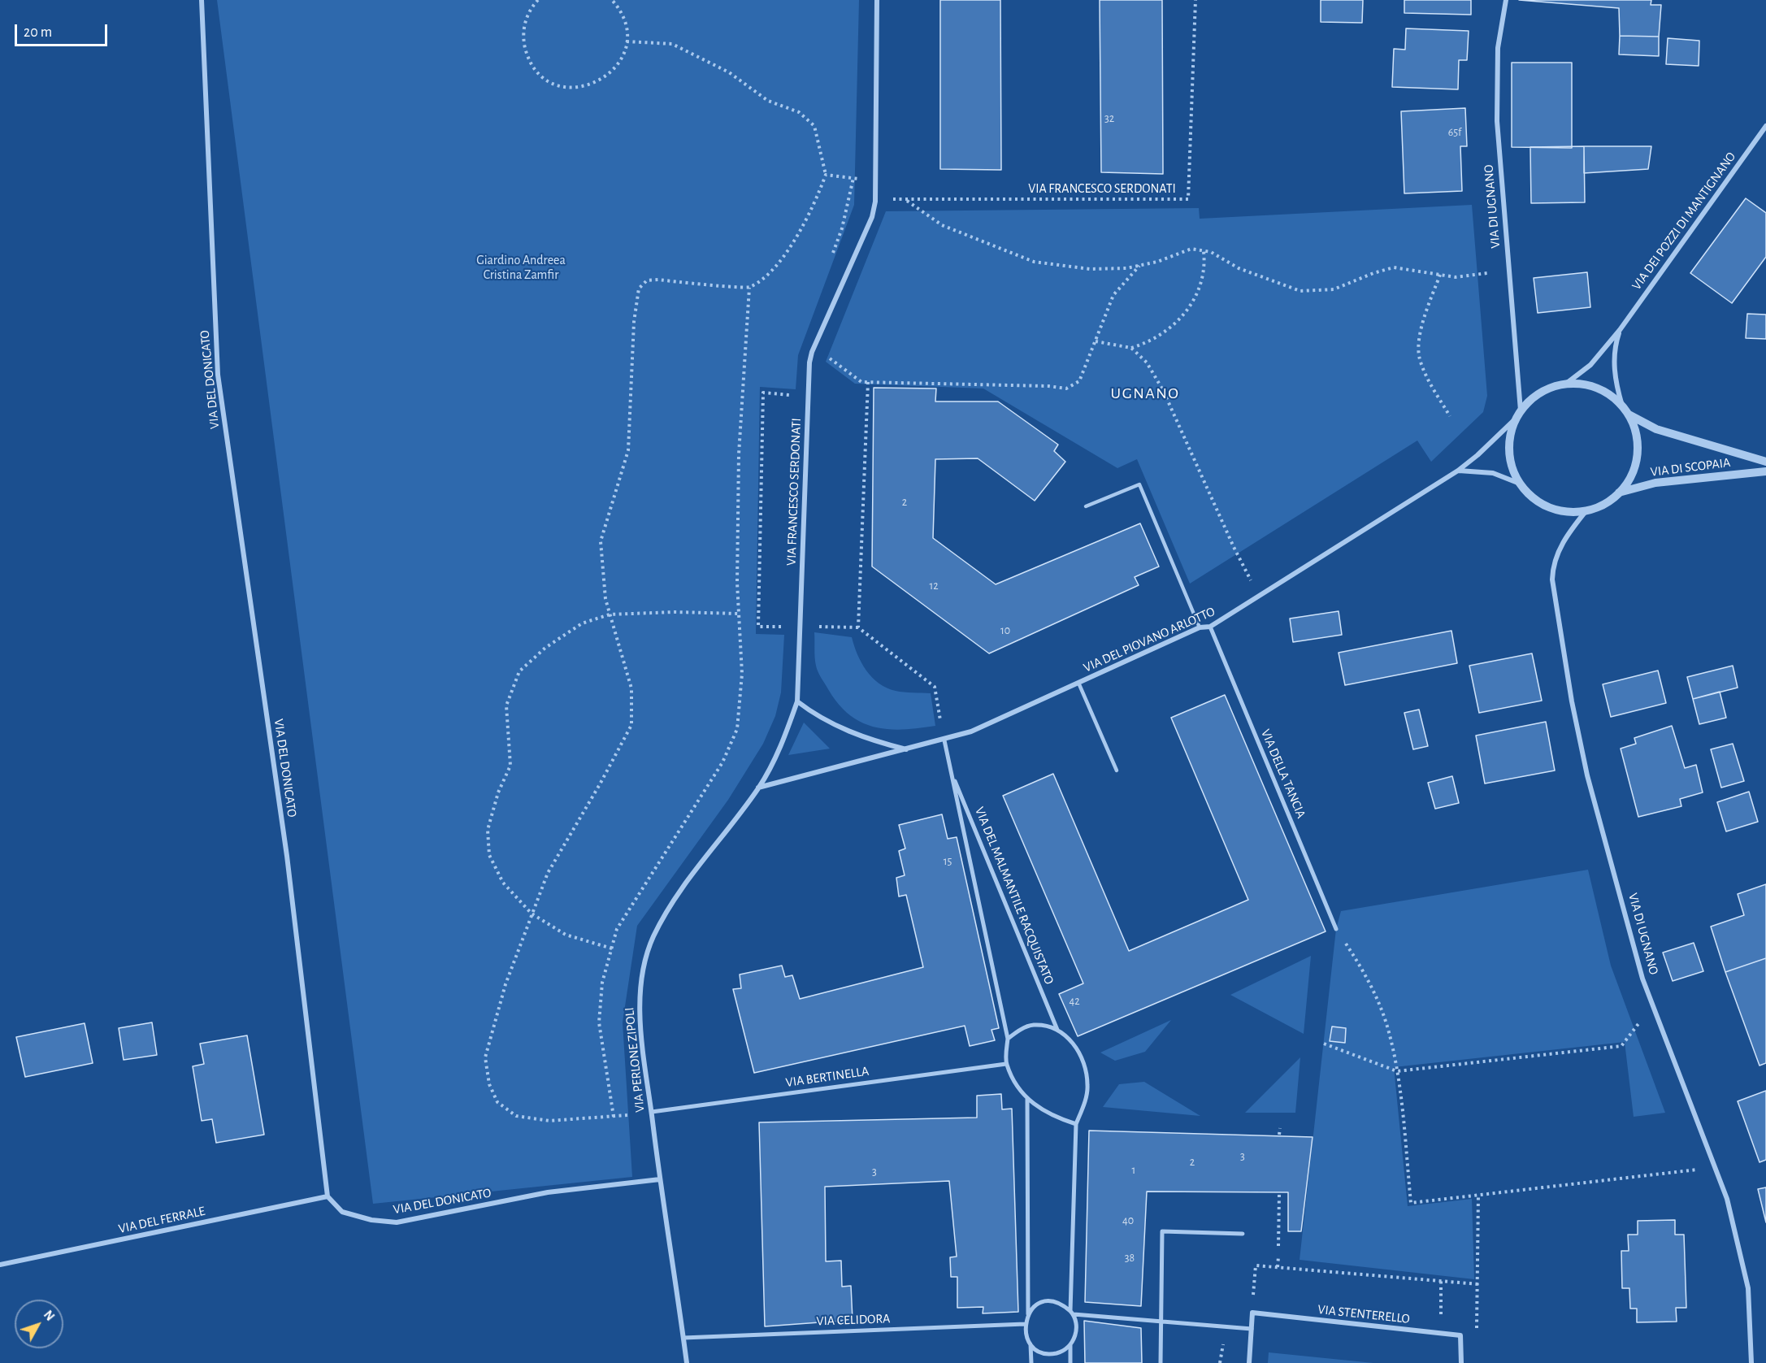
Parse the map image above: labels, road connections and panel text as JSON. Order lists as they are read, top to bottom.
{
  "streets": {
    "street": [
      "VIA FRANCESCO SERDONATI",
      "VIA DI UGNANO",
      "VIA DEI POZZI DI MANTIGNANO",
      "VIA DEL DONICATO",
      "VIA DI SCOPAIA",
      "VIA DEL PIOVANO ARLOTTO",
      "VIA DELLA TANCIA",
      "VIA DEL MALMANTILE RACQUISTATO",
      "VIA PERLONE ZIPOLI",
      "VIA BERTINELLA",
      "VIA DEL FERRALE",
      "VIA STENTERELLO",
      "VIA CELIDORA"
    ]
  },
  "crossings": [
    ["VIA FRANCESCO SERDONATI", "VIA DEL PIOVANO ARLOTTO"],
    ["VIA FRANCESCO SERDONATI", "VIA PERLONE ZIPOLI"],
    ["VIA DI UGNANO", "VIA DEI POZZI DI MANTIGNANO"],
    ["VIA DI UGNANO", "VIA DI SCOPAIA"],
    ["VIA DI UGNANO", "VIA DEL PIOVANO ARLOTTO"],
    ["VIA DEI POZZI DI MANTIGNANO", "VIA DI SCOPAIA"],
    ["VIA DEI POZZI DI MANTIGNANO", "VIA DEL PIOVANO ARLOTTO"],
    ["VIA DEL DONICATO", "VIA PERLONE ZIPOLI"],
    ["VIA DEL DONICATO", "VIA DEL FERRALE"],
    ["VIA DI SCOPAIA", "VIA DEL PIOVANO ARLOTTO"],
    ["VIA DEL PIOVANO ARLOTTO", "VIA DELLA TANCIA"],
    ["VIA DEL PIOVANO ARLOTTO", "VIA DEL MALMANTILE RACQUISTATO"],
    ["VIA DEL PIOVANO ARLOTTO", "VIA PERLONE ZIPOLI"],
    ["VIA DEL MALMANTILE RACQUISTATO", "VIA BERTINELLA"],
    ["VIA DEL MALMANTILE RACQUISTATO", "VIA CELIDORA"],
    ["VIA PERLONE ZIPOLI", "VIA BERTINELLA"],
    ["VIA PERLONE ZIPOLI", "VIA CELIDORA"]
  ],
  "districts": ["UGNANO"],
  "parks": ["Giardino Andreea Cristina Zamfir"],
  "house_numbers": [
    "32",
    "65f",
    "2",
    "12",
    "10",
    "15",
    "42",
    "3",
    "2",
    "1",
    "3",
    "40",
    "38"
  ],
  "scale_bar": "20 m",
  "north": "top right"
}
